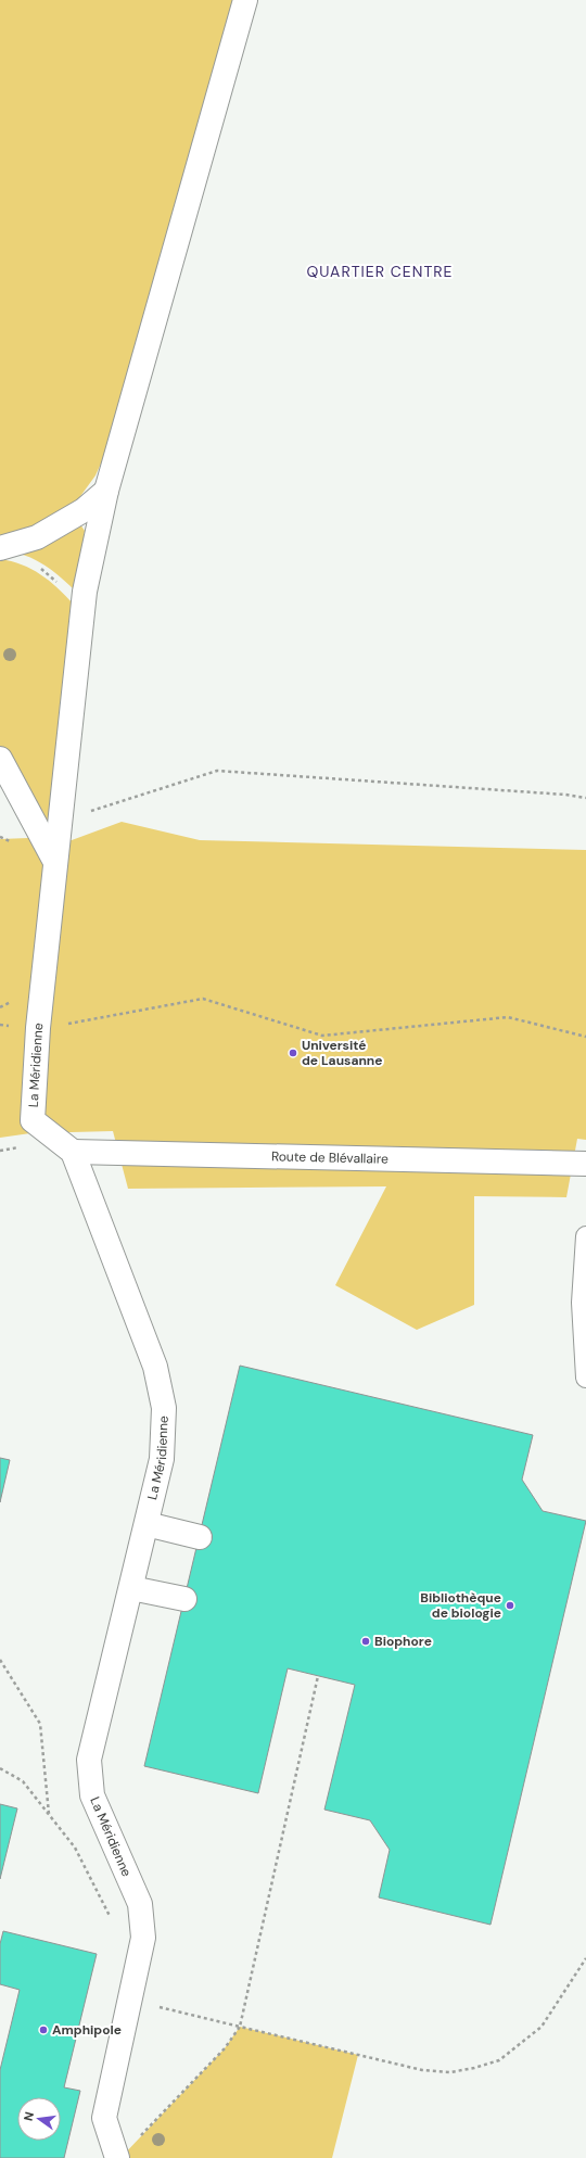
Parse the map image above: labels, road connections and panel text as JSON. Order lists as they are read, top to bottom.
{
  "streets": {
    "street": ["La Méridienne", "Route de Blévallaire"]
  },
  "crossings": [
    ["La Méridienne", "Route de Blévallaire"]
  ],
  "districts": ["QUARTIER CENTRE"],
  "places": [
    "Université de Lausanne",
    "Bibliothèque de biologie",
    "Biophore",
    "Amphipole"
  ],
  "north": "left"
}
